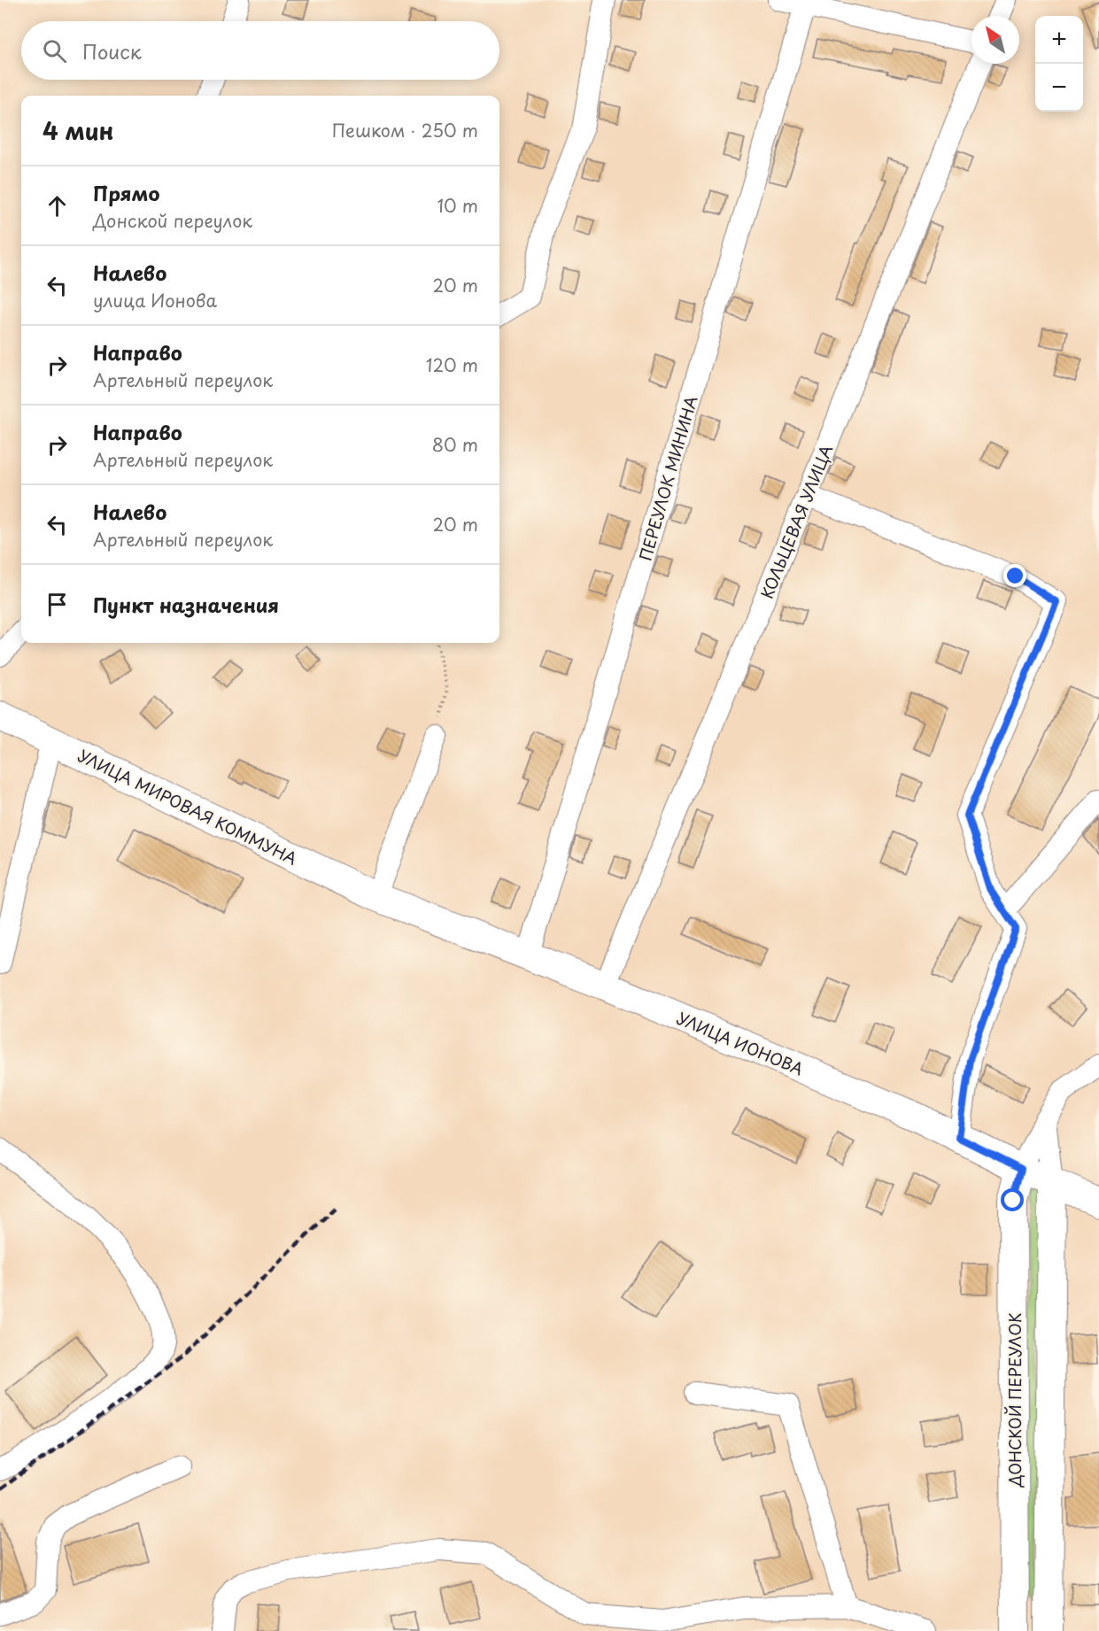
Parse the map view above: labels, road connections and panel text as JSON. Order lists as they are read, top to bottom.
{
  "streets": {
    "main road": ["УЛИЦА МИРОВАЯ КОММУНА", "УЛИЦА ИОНОВА", "ДОНСКОЙ ПЕРЕУЛОК"],
    "street": ["ПЕРЕУЛОК МИНИНА", "КОЛЬЦЕВАЯ УЛИЦА"]
  },
  "crossings": [
    ["ПЕРЕУЛОК МИНИНА", "УЛИЦА ИОНОВА"],
    ["КОЛЬЦЕВАЯ УЛИЦА", "УЛИЦА ИОНОВА"],
    ["УЛИЦА МИРОВАЯ КОММУНА", "УЛИЦА ИОНОВА"],
    ["УЛИЦА ИОНОВА", "ДОНСКОЙ ПЕРЕУЛОК"]
  ],
  "north": "top left",
  "page": {
    "map_buttons": ["+", "−"],
    "search": "Поиск",
    "heading": ["4 мин", "Пешком · 250 m"],
    "list": [
      ["Прямо", "Донской переулок", "10 m"],
      ["Налево", "улица Ионова", "20 m"],
      ["Направо", "Артельный переулок", "120 m"],
      ["Направо", "Артельный переулок", "80 m"],
      ["Налево", "Артельный переулок", "20 m"],
      "Пункт назначения"
    ]
  }
}
